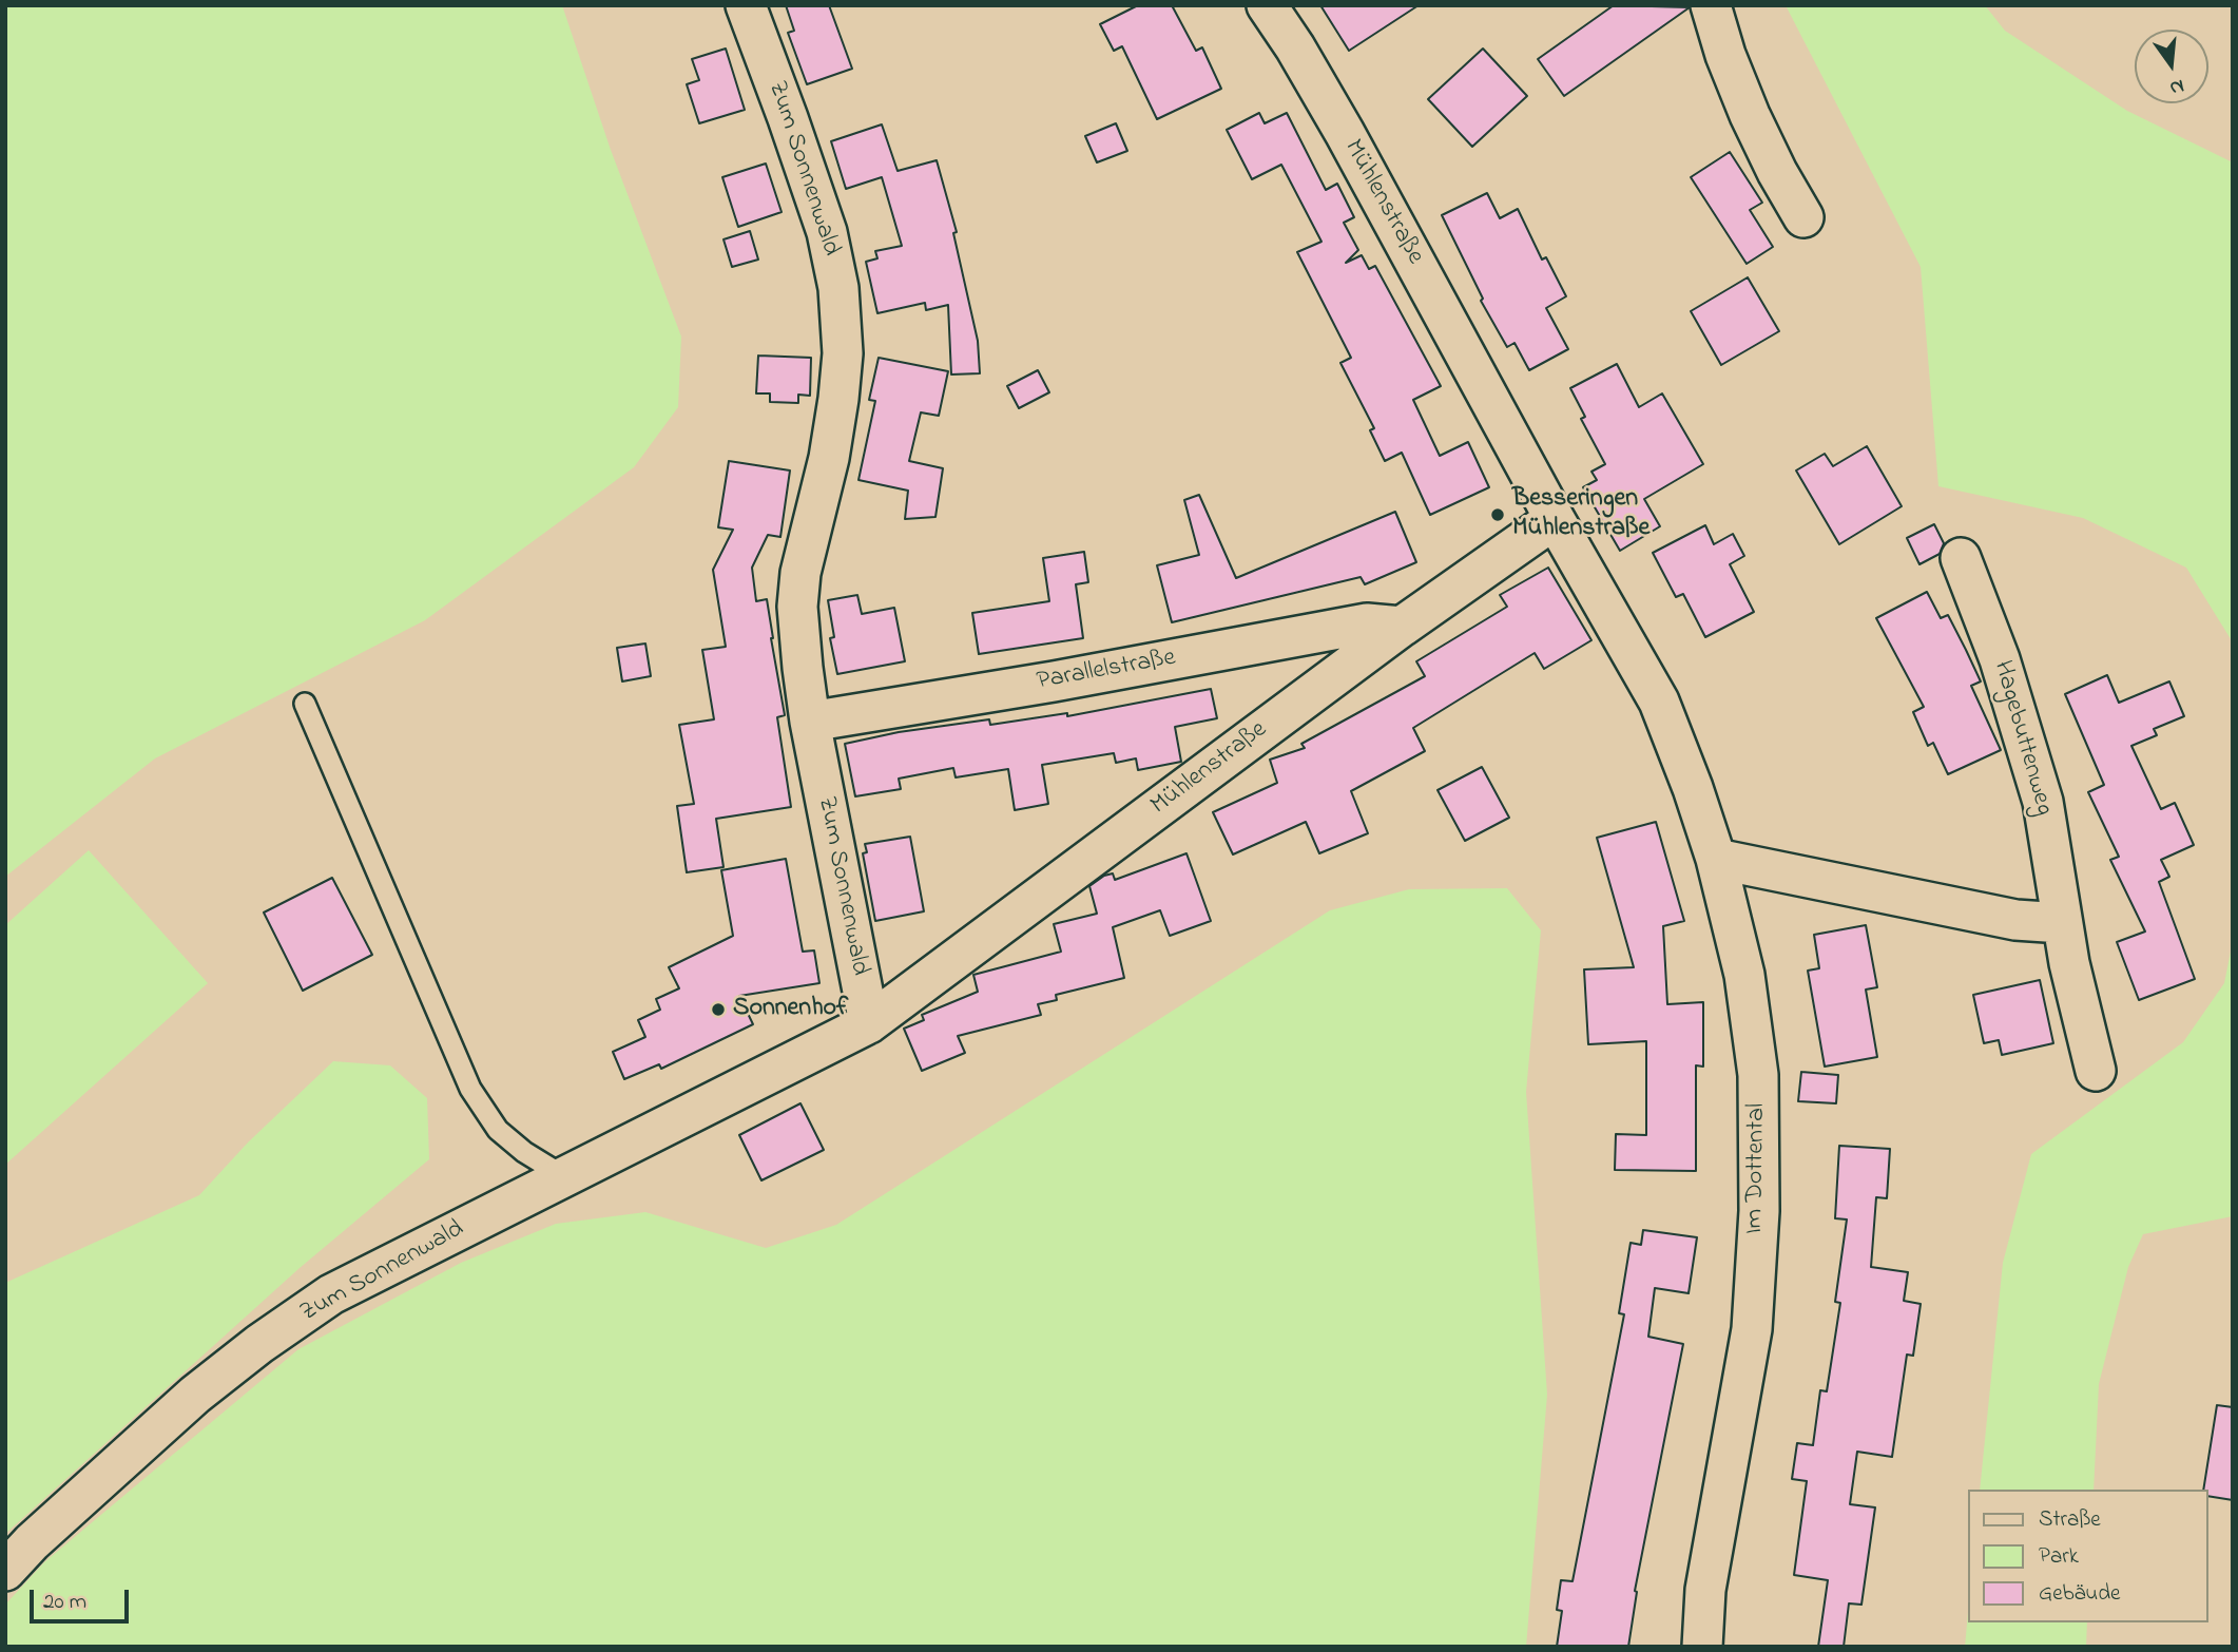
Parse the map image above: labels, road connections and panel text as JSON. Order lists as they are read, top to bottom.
{
  "streets": {
    "street": [
      "Zum Sonnenwald",
      "Mühlenstraße",
      "Parallelstraße",
      "Hagebuttenweg",
      "Im Dottental"
    ]
  },
  "crossings": [
    ["Zum Sonnenwald", "Mühlenstraße"],
    ["Zum Sonnenwald", "Parallelstraße"],
    ["Mühlenstraße", "Parallelstraße"],
    ["Mühlenstraße", "Im Dottental"]
  ],
  "places": ["Besseringen Mühlenstraße", "Sonnenhof"],
  "legend": ["Straße", "Park", "Gebäude"],
  "scale_bar": "20 m",
  "north": "bottom"
}
